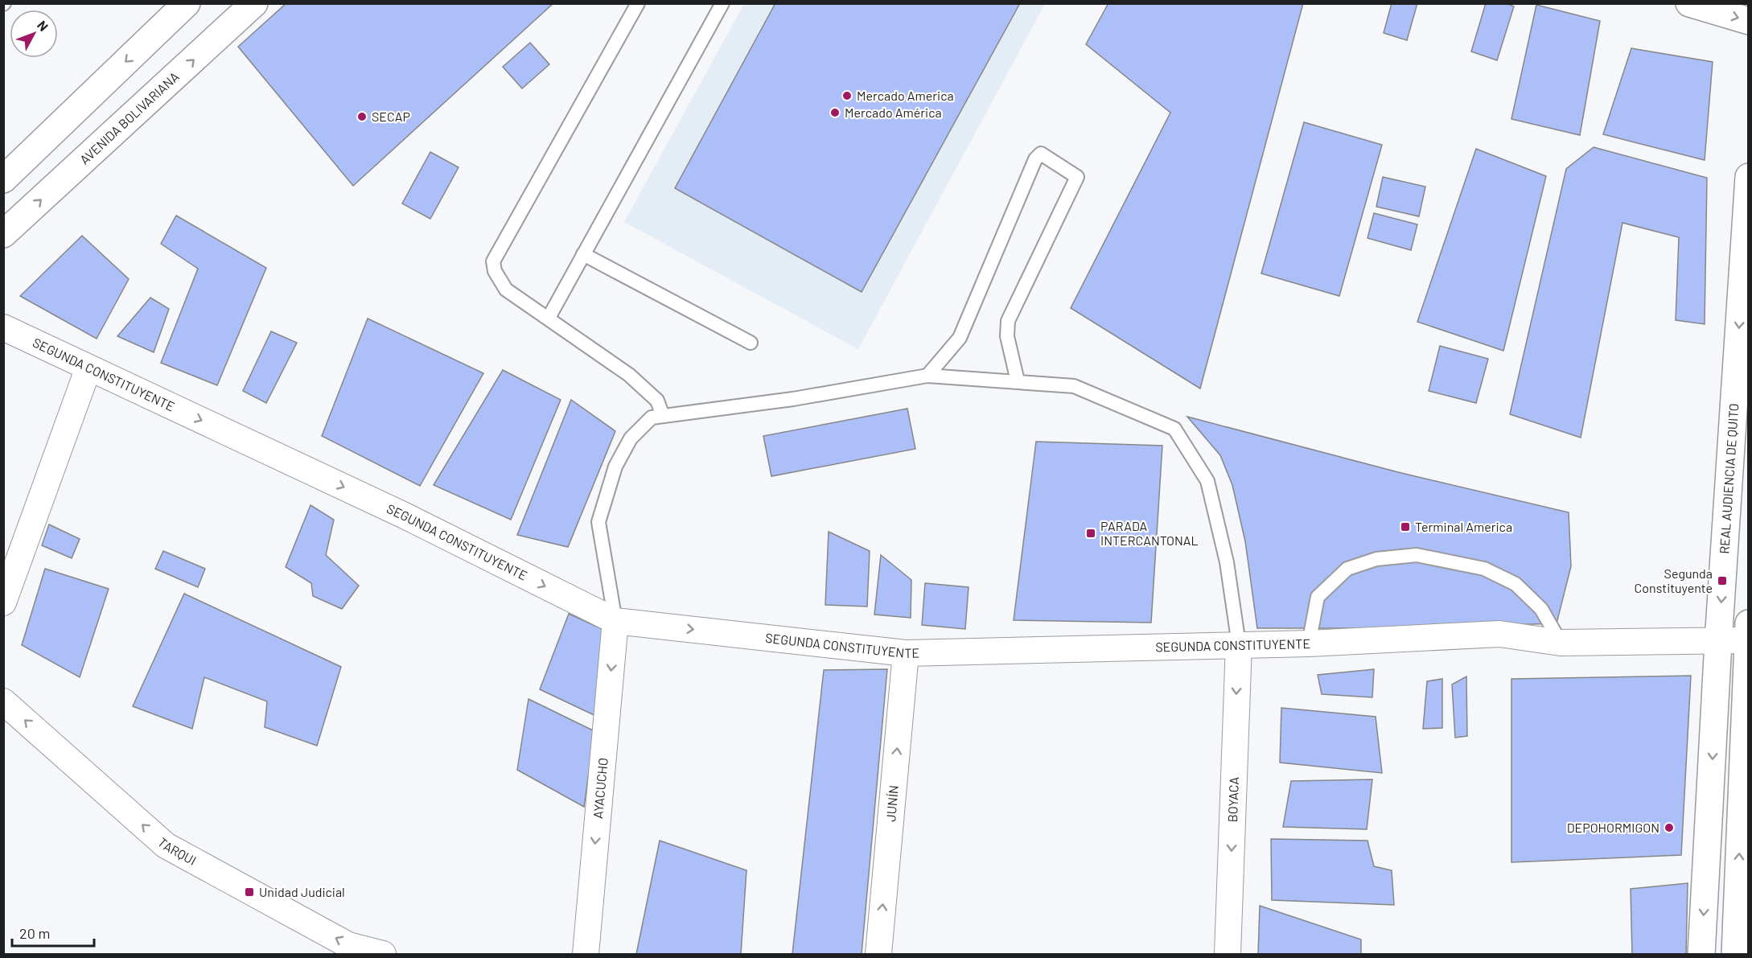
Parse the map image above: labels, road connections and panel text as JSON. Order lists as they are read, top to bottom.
{
  "streets": {
    "main road": ["AVENIDA BOLIVARIANA", "REAL AUDIENCIA DE QUITO"],
    "street": [
      "SEGUNDA CONSTITUYENTE",
      "AYACUCHO",
      "BOYACA",
      "JUNÍN",
      "TARQUI"
    ]
  },
  "crossings": [
    ["SEGUNDA CONSTITUYENTE", "REAL AUDIENCIA DE QUITO"],
    ["SEGUNDA CONSTITUYENTE", "AYACUCHO"],
    ["SEGUNDA CONSTITUYENTE", "BOYACA"],
    ["SEGUNDA CONSTITUYENTE", "JUNÍN"]
  ],
  "one_way": [
    "SEGUNDA CONSTITUYENTE",
    "AYACUCHO",
    "BOYACA",
    "JUNÍN",
    "TARQUI"
  ],
  "places": {
    "other": [
      "Mercado America",
      "Mercado América",
      "SECAP",
      "DEPOHORMIGON"
    ],
    "transit": [
      "Terminal America",
      "PARADA INTERCANTONAL",
      "Segunda Constituyente",
      "Unidad Judicial"
    ]
  },
  "scale_bar": "20 m",
  "north": "top right"
}
